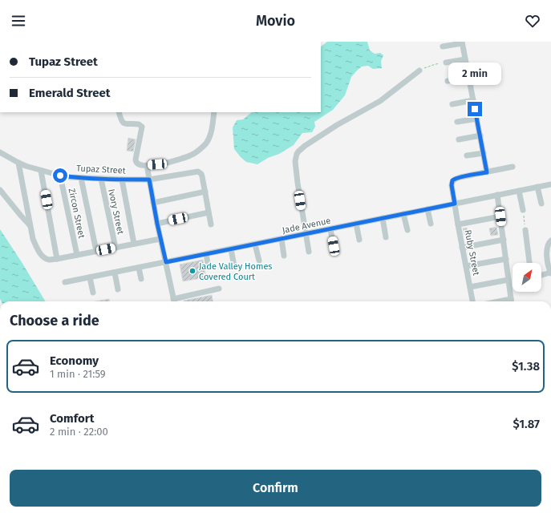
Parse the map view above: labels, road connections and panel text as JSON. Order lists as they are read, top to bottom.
{
  "streets": {
    "street": [
      "Tupaz Street",
      "Ivory Street",
      "Zircon Street",
      "Jade Avenue",
      "Ruby Street"
    ]
  },
  "crossings": [
    ["Tupaz Street", "Ivory Street"],
    ["Tupaz Street", "Zircon Street"],
    ["Jade Avenue", "Ruby Street"]
  ],
  "places": ["Jade Valley Homes Covered Court"],
  "north": "top right",
  "page": {
    "header": "Movio",
    "banner": ["Tupaz Street", "Emerald Street"],
    "bubble": "2 min",
    "heading": "Choose a ride",
    "list": [
      {
        "name": "Economy",
        "note": "1 min · 21:59",
        "value": "$1.38"
      },
      {
        "name": "Comfort",
        "note": "2 min · 22:00",
        "value": "$1.87"
      }
    ],
    "buttons": "Confirm"
  }
}
